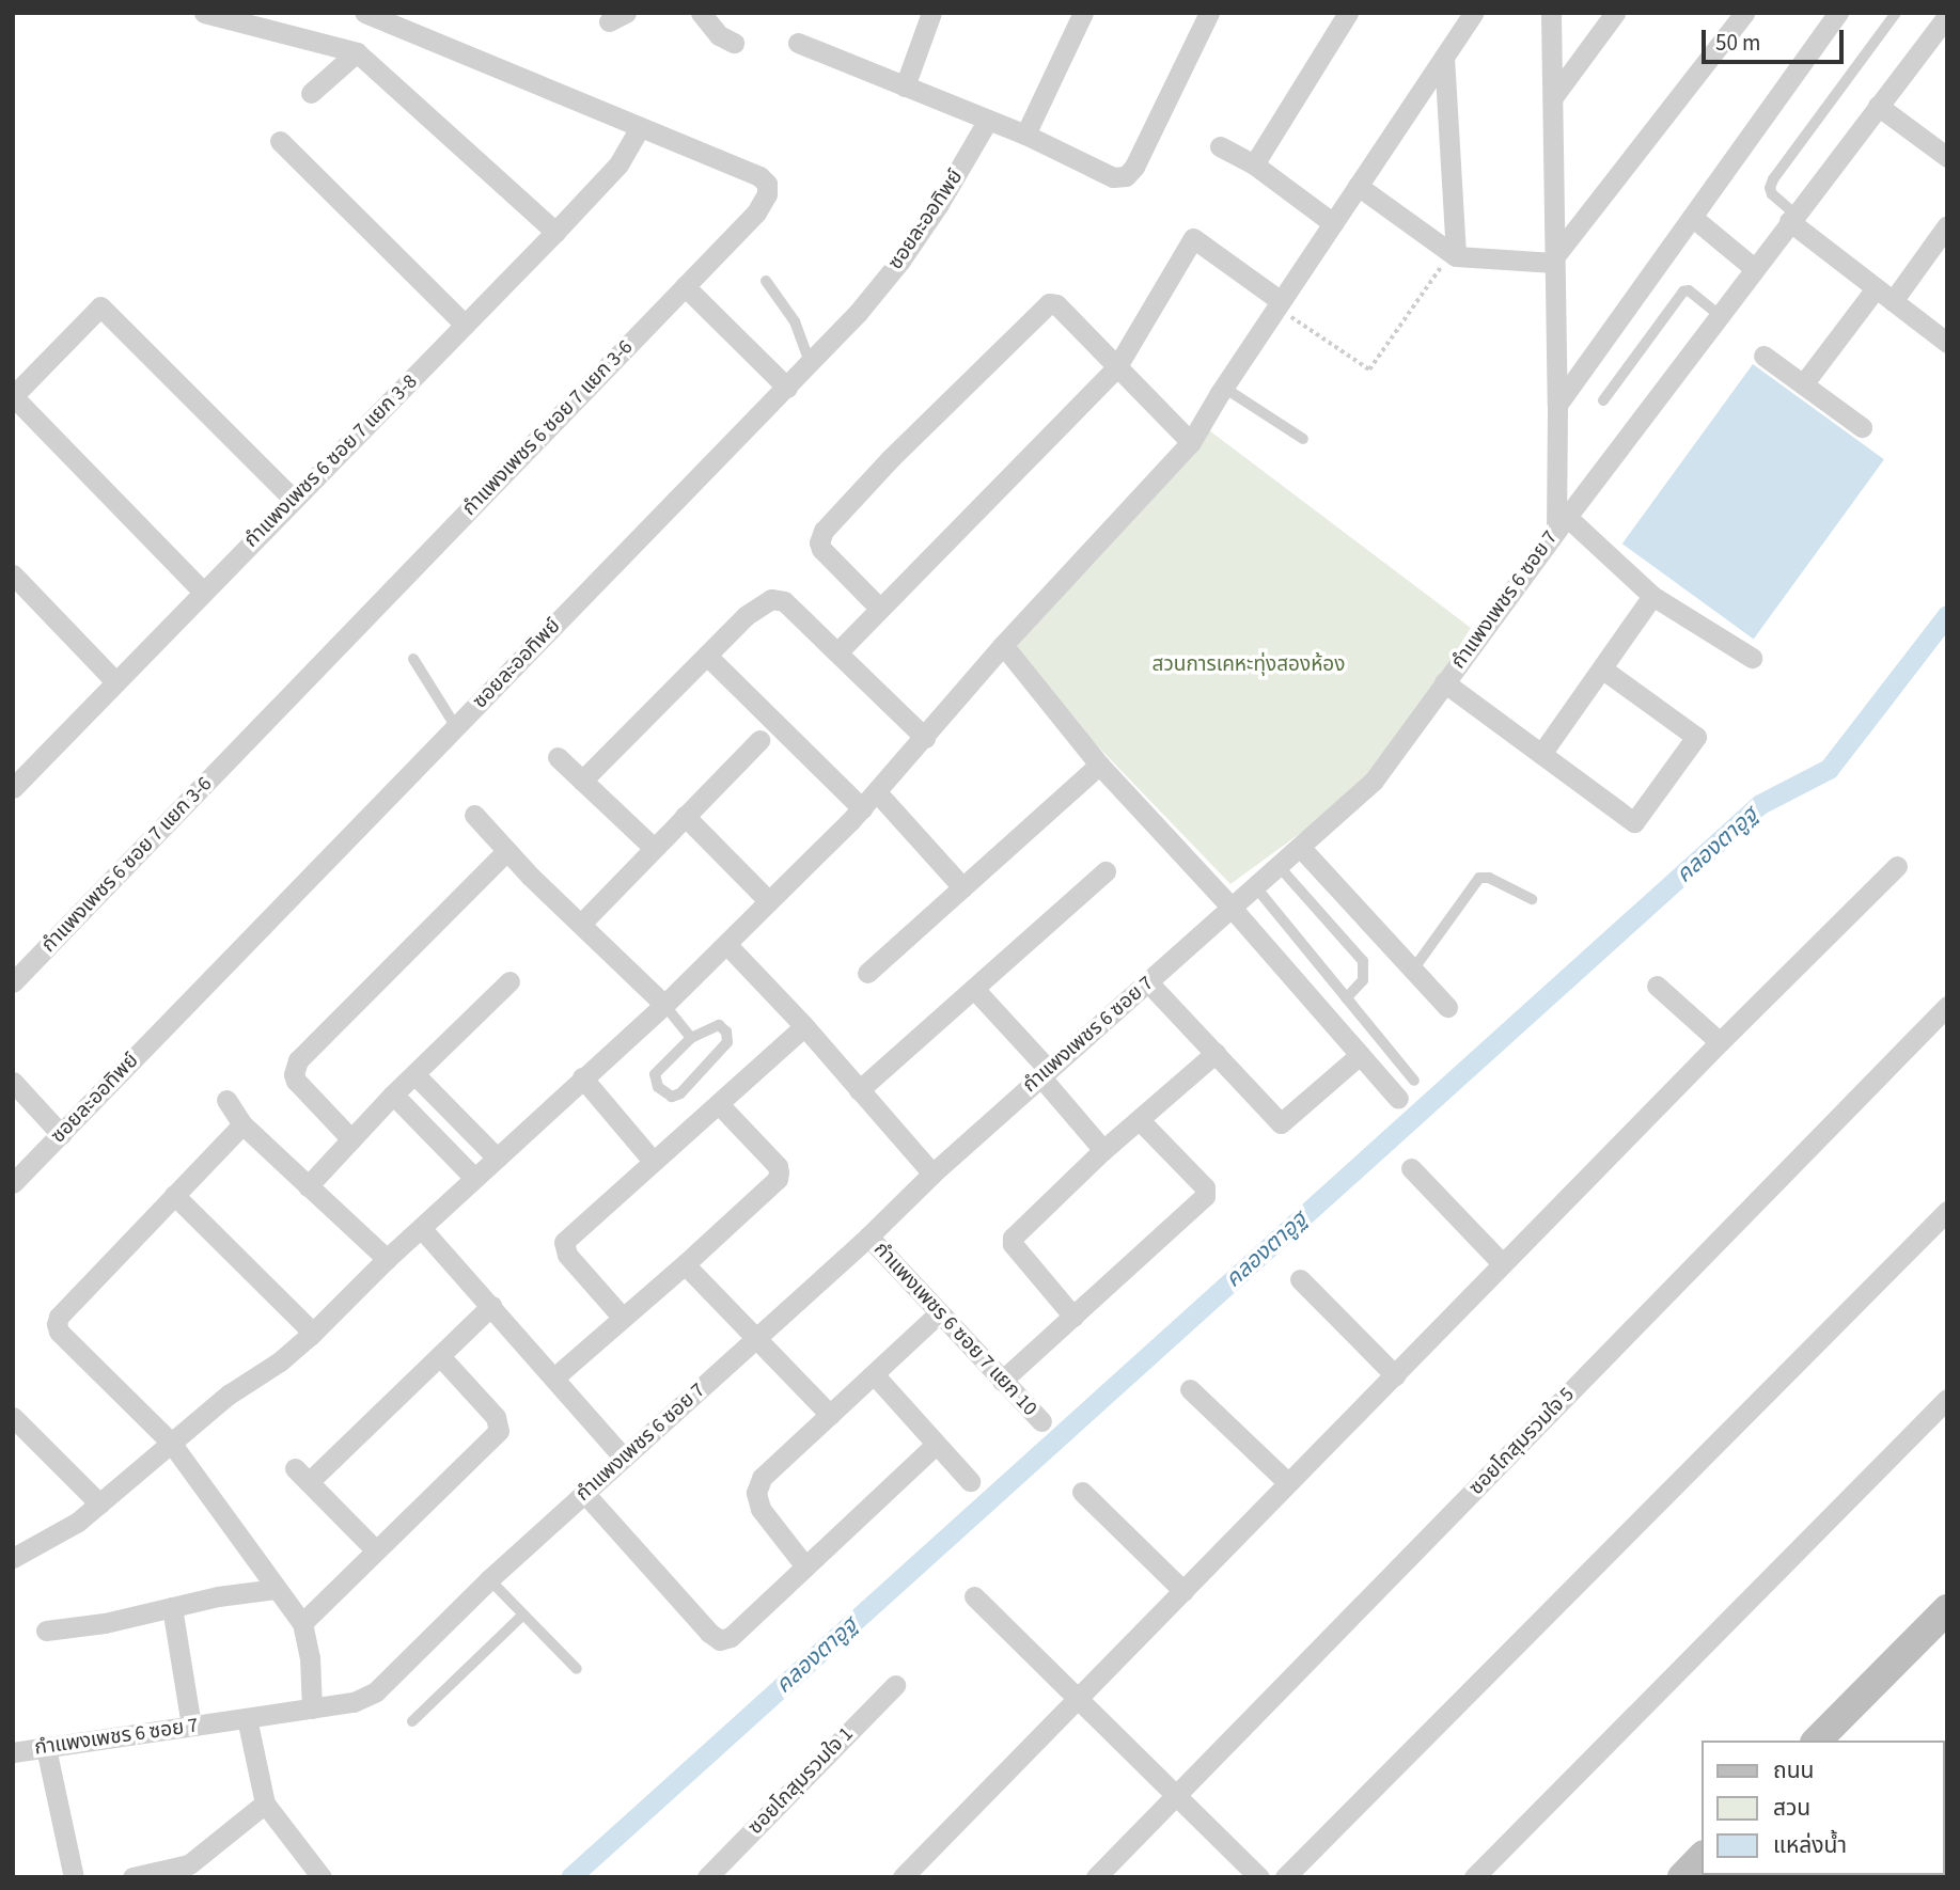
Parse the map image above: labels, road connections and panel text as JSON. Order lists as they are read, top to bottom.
{
  "streets": {
    "street": [
      "ซอยละออทิพย์",
      "กำแพงเพชร 6 ซอย 7 แยก 3-6",
      "กำแพงเพชร 6 ซอย 7 แยก 3-8",
      "กำแพงเพชร 6 ซอย 7",
      "กำแพงเพชร 6 ซอย 7 แยก 10",
      "ซอยโกสุมรวมใจ 5",
      "ซอยโกสุมรวมใจ 1"
    ]
  },
  "crossings": [
    ["กำแพงเพชร 6 ซอย 7 แยก 3-6", "กำแพงเพชร 6 ซอย 7 แยก 3-8"],
    ["กำแพงเพชร 6 ซอย 7", "กำแพงเพชร 6 ซอย 7 แยก 10"]
  ],
  "water": ["คลองตาอูฐ"],
  "parks": ["สวนการเคหะทุ่งสองห้อง"],
  "legend": ["ถนน", "สวน", "แหล่งน้ำ"],
  "scale_bar": "50 m"
}
